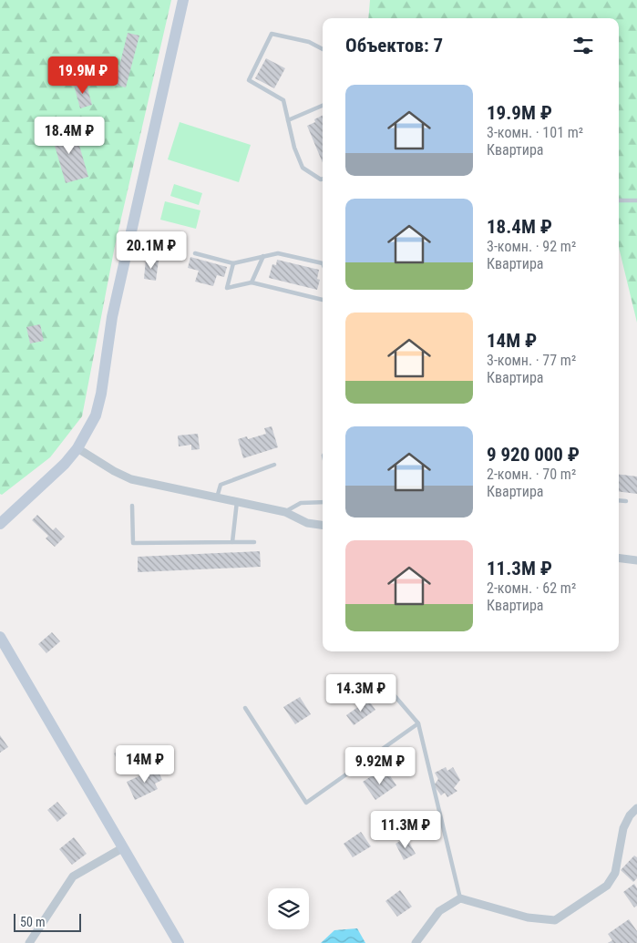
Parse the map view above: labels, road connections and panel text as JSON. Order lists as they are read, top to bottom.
{
  "scale_bar": "50 m",
  "page": {
    "heading": "Объектов: 7",
    "price": [
      "19.9M ₽",
      "18.4M ₽",
      "20.1M ₽",
      "14.3M ₽",
      "14M ₽",
      "9.92M ₽",
      "11.3M ₽"
    ],
    "list": [
      {
        "name": "19.9M ₽",
        "note": "3-комн. · 101 m² · Квартира"
      },
      {
        "name": "18.4M ₽",
        "note": "3-комн. · 92 m² · Квартира"
      },
      {
        "name": "14M ₽",
        "note": "3-комн. · 77 m² · Квартира"
      },
      {
        "name": "9 920 000 ₽",
        "note": "2-комн. · 70 m² · Квартира"
      },
      {
        "name": "11.3M ₽",
        "note": "2-комн. · 62 m² · Квартира"
      }
    ],
    "scale": "50 m"
  }
}
